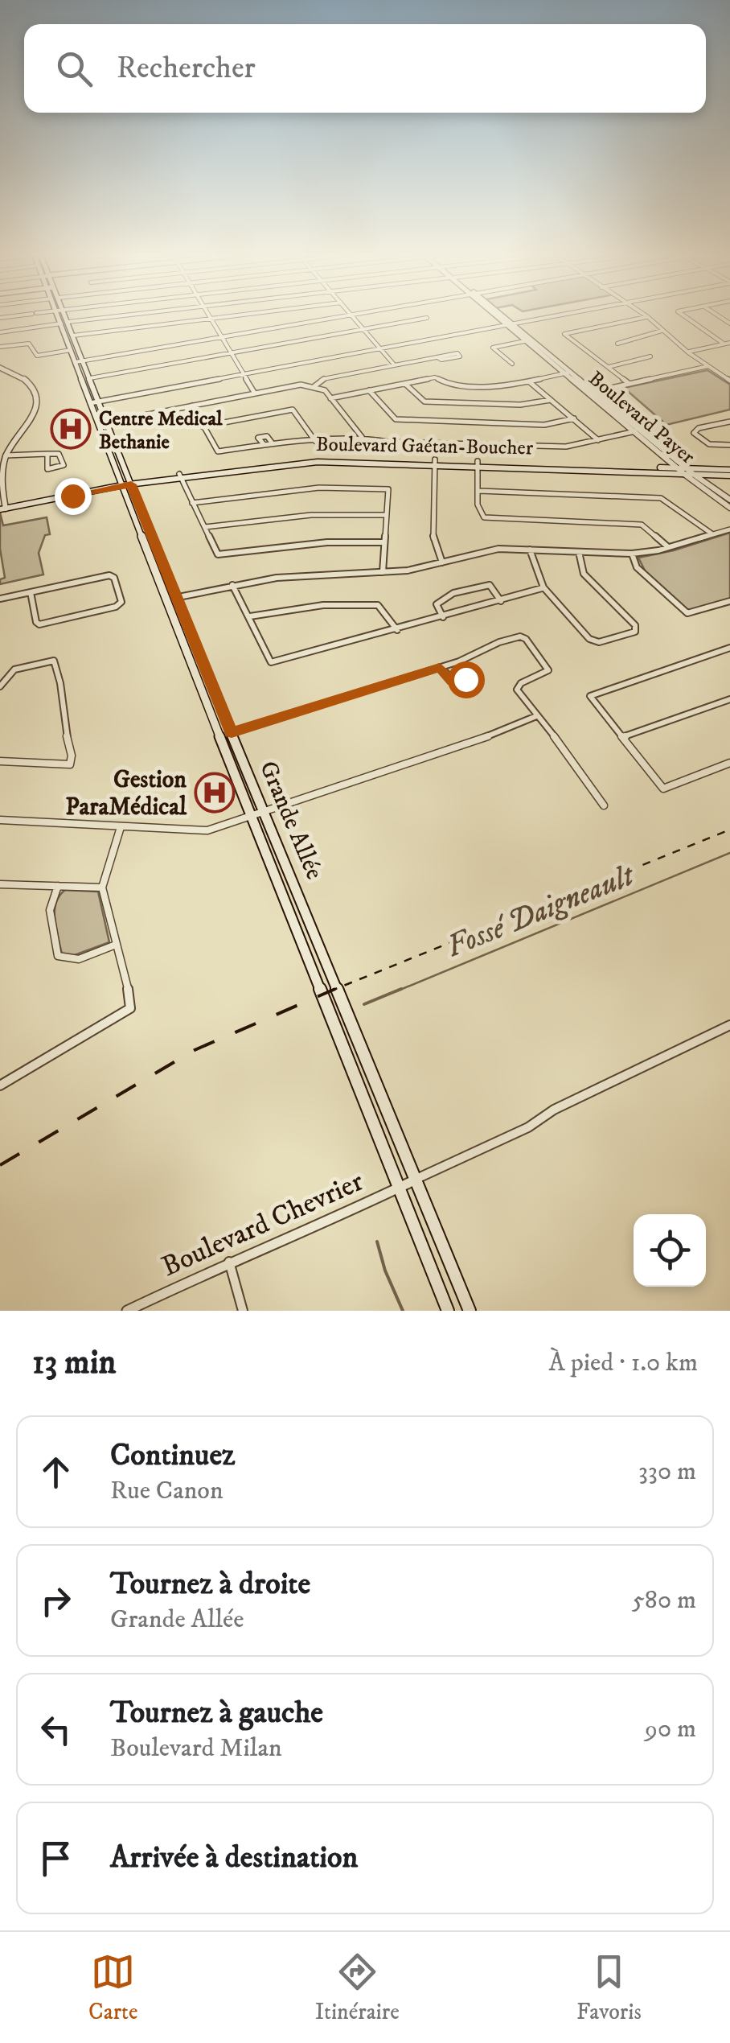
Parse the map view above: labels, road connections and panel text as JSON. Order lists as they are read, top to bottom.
{
  "streets": {
    "main road": ["Boulevard Gaétan-Boucher", "Grande Allée"],
    "street": ["Boulevard Payer", "Boulevard Chevrier"]
  },
  "crossings": [
    ["Boulevard Payer", "Boulevard Gaétan-Boucher"],
    ["Boulevard Gaétan-Boucher", "Grande Allée"],
    ["Grande Allée", "Boulevard Chevrier"]
  ],
  "water": ["Fossé Daigneault"],
  "places": {
    "hospital": ["Centre Medical Bethanie", "Gestion ParaMédical"]
  },
  "page": {
    "search": "Rechercher",
    "heading": ["13 min", "À pied · 1.0 km"],
    "list": [
      ["Continuez", "Rue Canon", "330 m"],
      ["Tournez à droite", "Grande Allée", "580 m"],
      ["Tournez à gauche", "Boulevard Milan", "90 m"],
      "Arrivée à destination"
    ],
    "nav": ["Carte", "Itinéraire", "Favoris"]
  }
}
